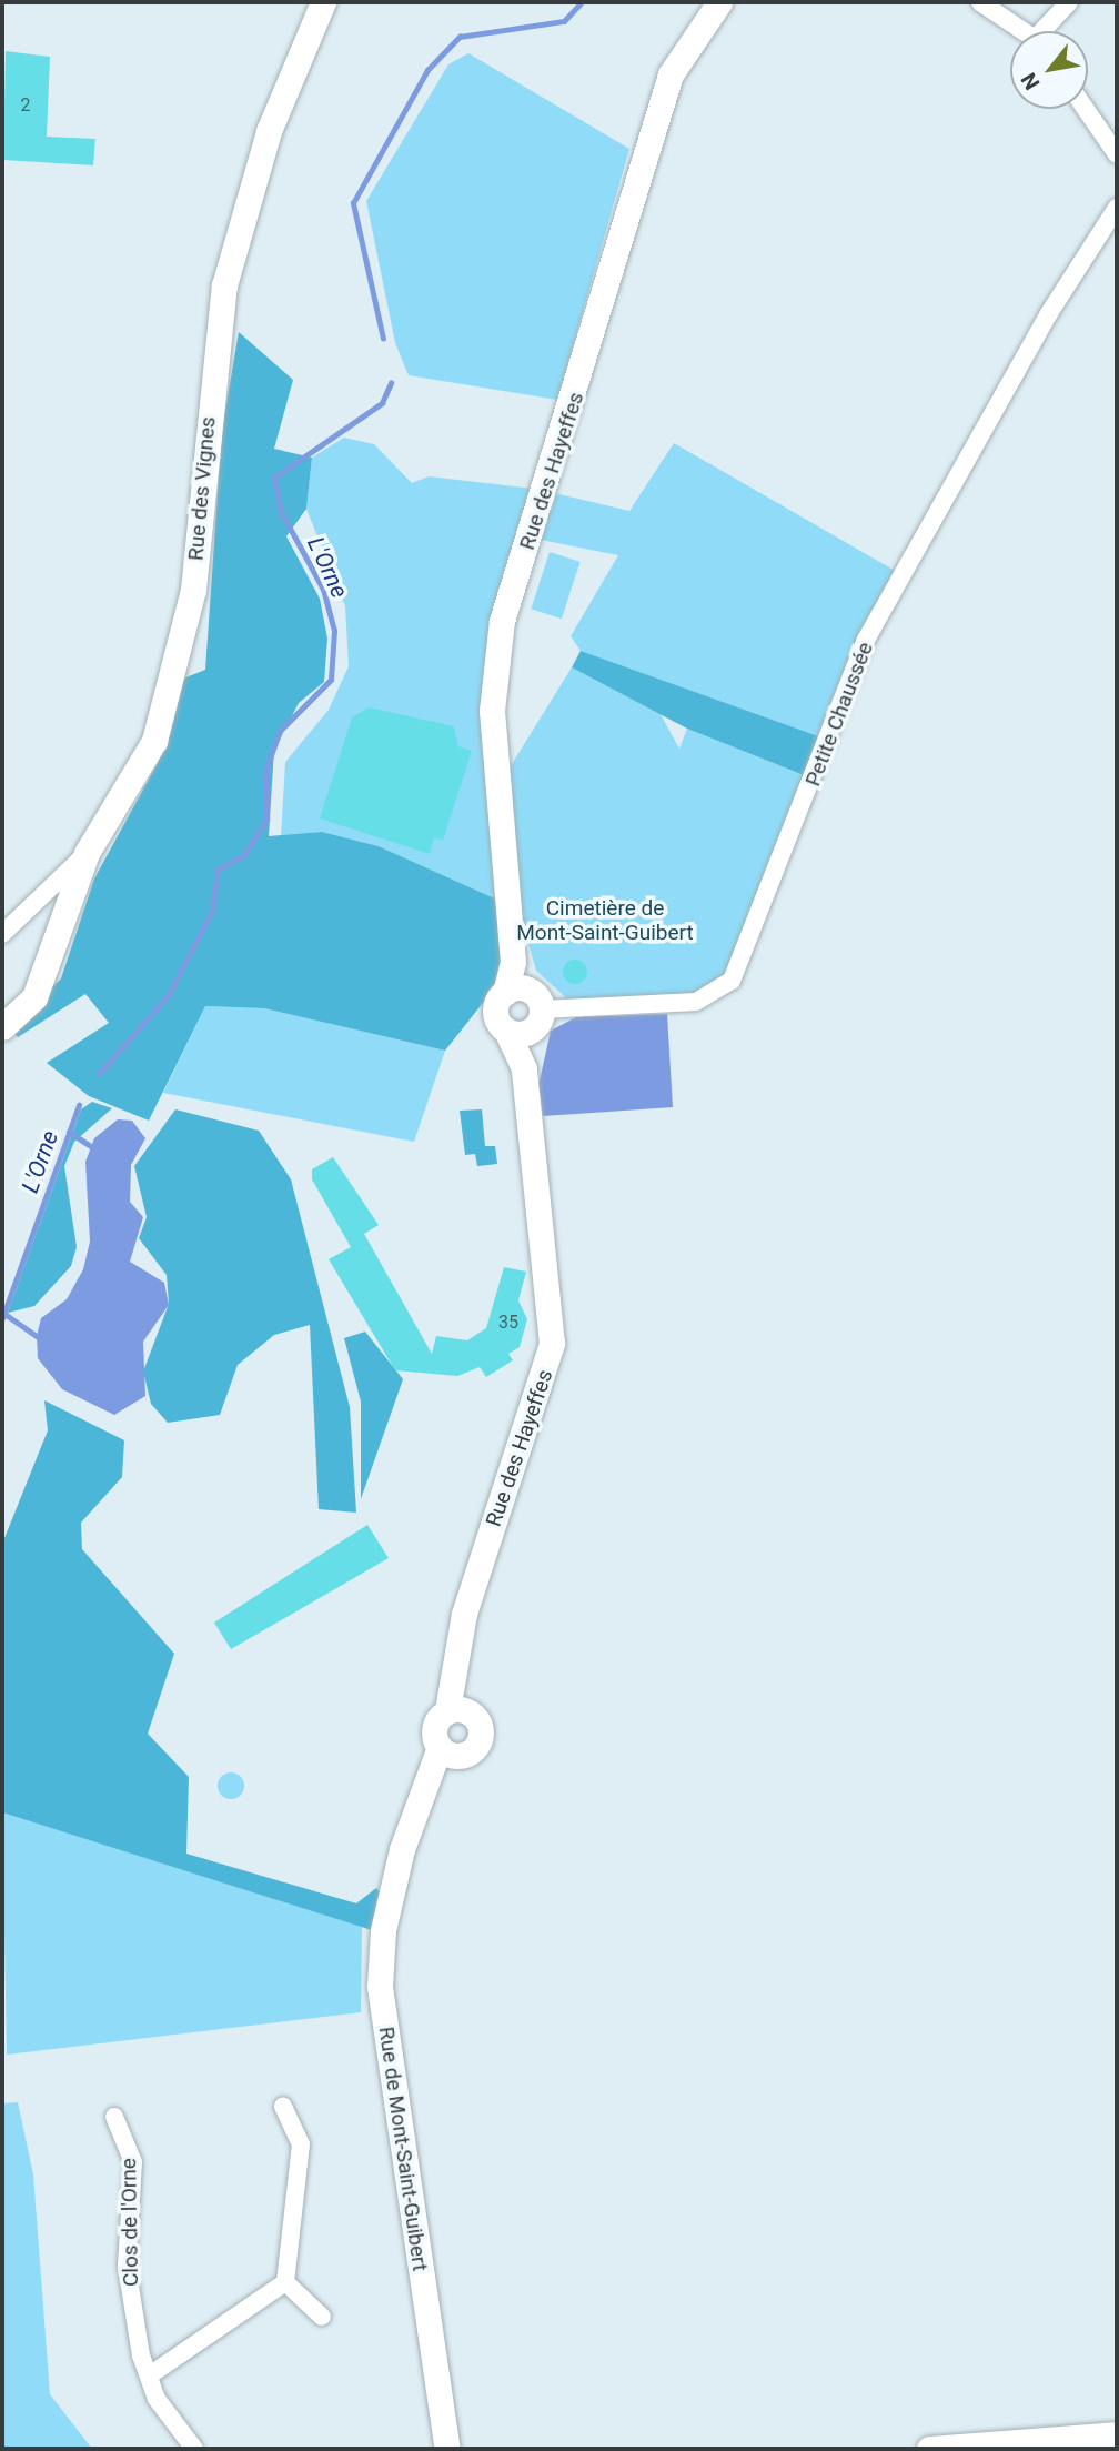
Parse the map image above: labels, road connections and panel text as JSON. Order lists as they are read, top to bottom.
{
  "streets": {
    "street": [
      "Rue des Hayeffes",
      "Rue des Vignes",
      "Petite Chaussée",
      "Rue de Mont-Saint-Guibert",
      "Clos de l'Orne"
    ]
  },
  "crossings": [
    ["Rue des Hayeffes", "Petite Chaussée"],
    ["Rue des Hayeffes", "Rue de Mont-Saint-Guibert"]
  ],
  "water": ["L'Orne"],
  "parks": ["Cimetière de Mont-Saint-Guibert"],
  "house_numbers": ["2", "35"],
  "north": "bottom left"
}
